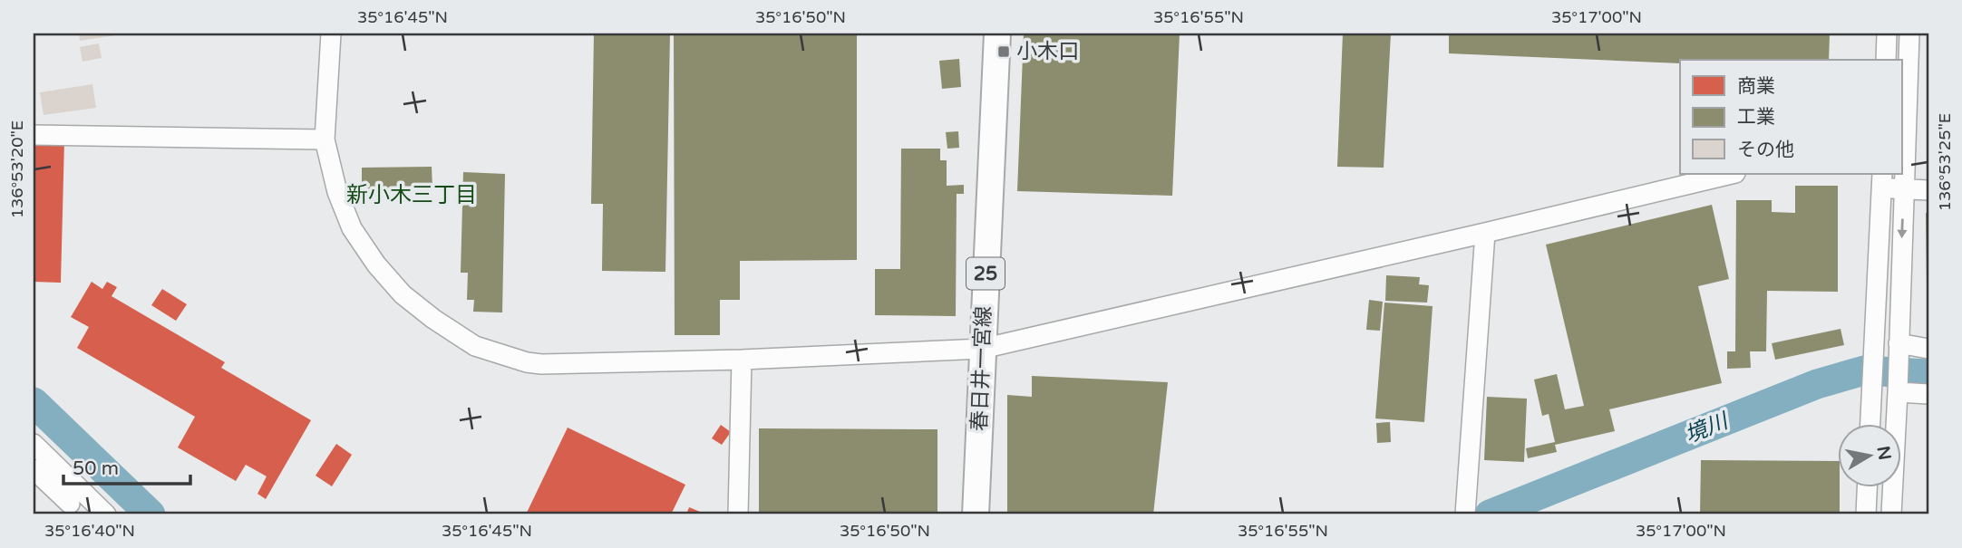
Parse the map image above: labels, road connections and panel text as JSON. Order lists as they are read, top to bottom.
{
  "streets": {
    "main road": ["25", "春日井一宮線"]
  },
  "districts": ["新小木三丁目"],
  "water": ["境川"],
  "places": {
    "transit": ["小木口"]
  },
  "legend": ["商業", "工業", "その他"],
  "scale_bar": "50 m",
  "north": "right",
  "coordinates": [
    "35°16'45\"N",
    "35°16'50\"N",
    "35°16'55\"N",
    "35°17'00\"N",
    "136°53'25\"E",
    "136°53'20\"E",
    "35°16'40\"N"
  ]
}
